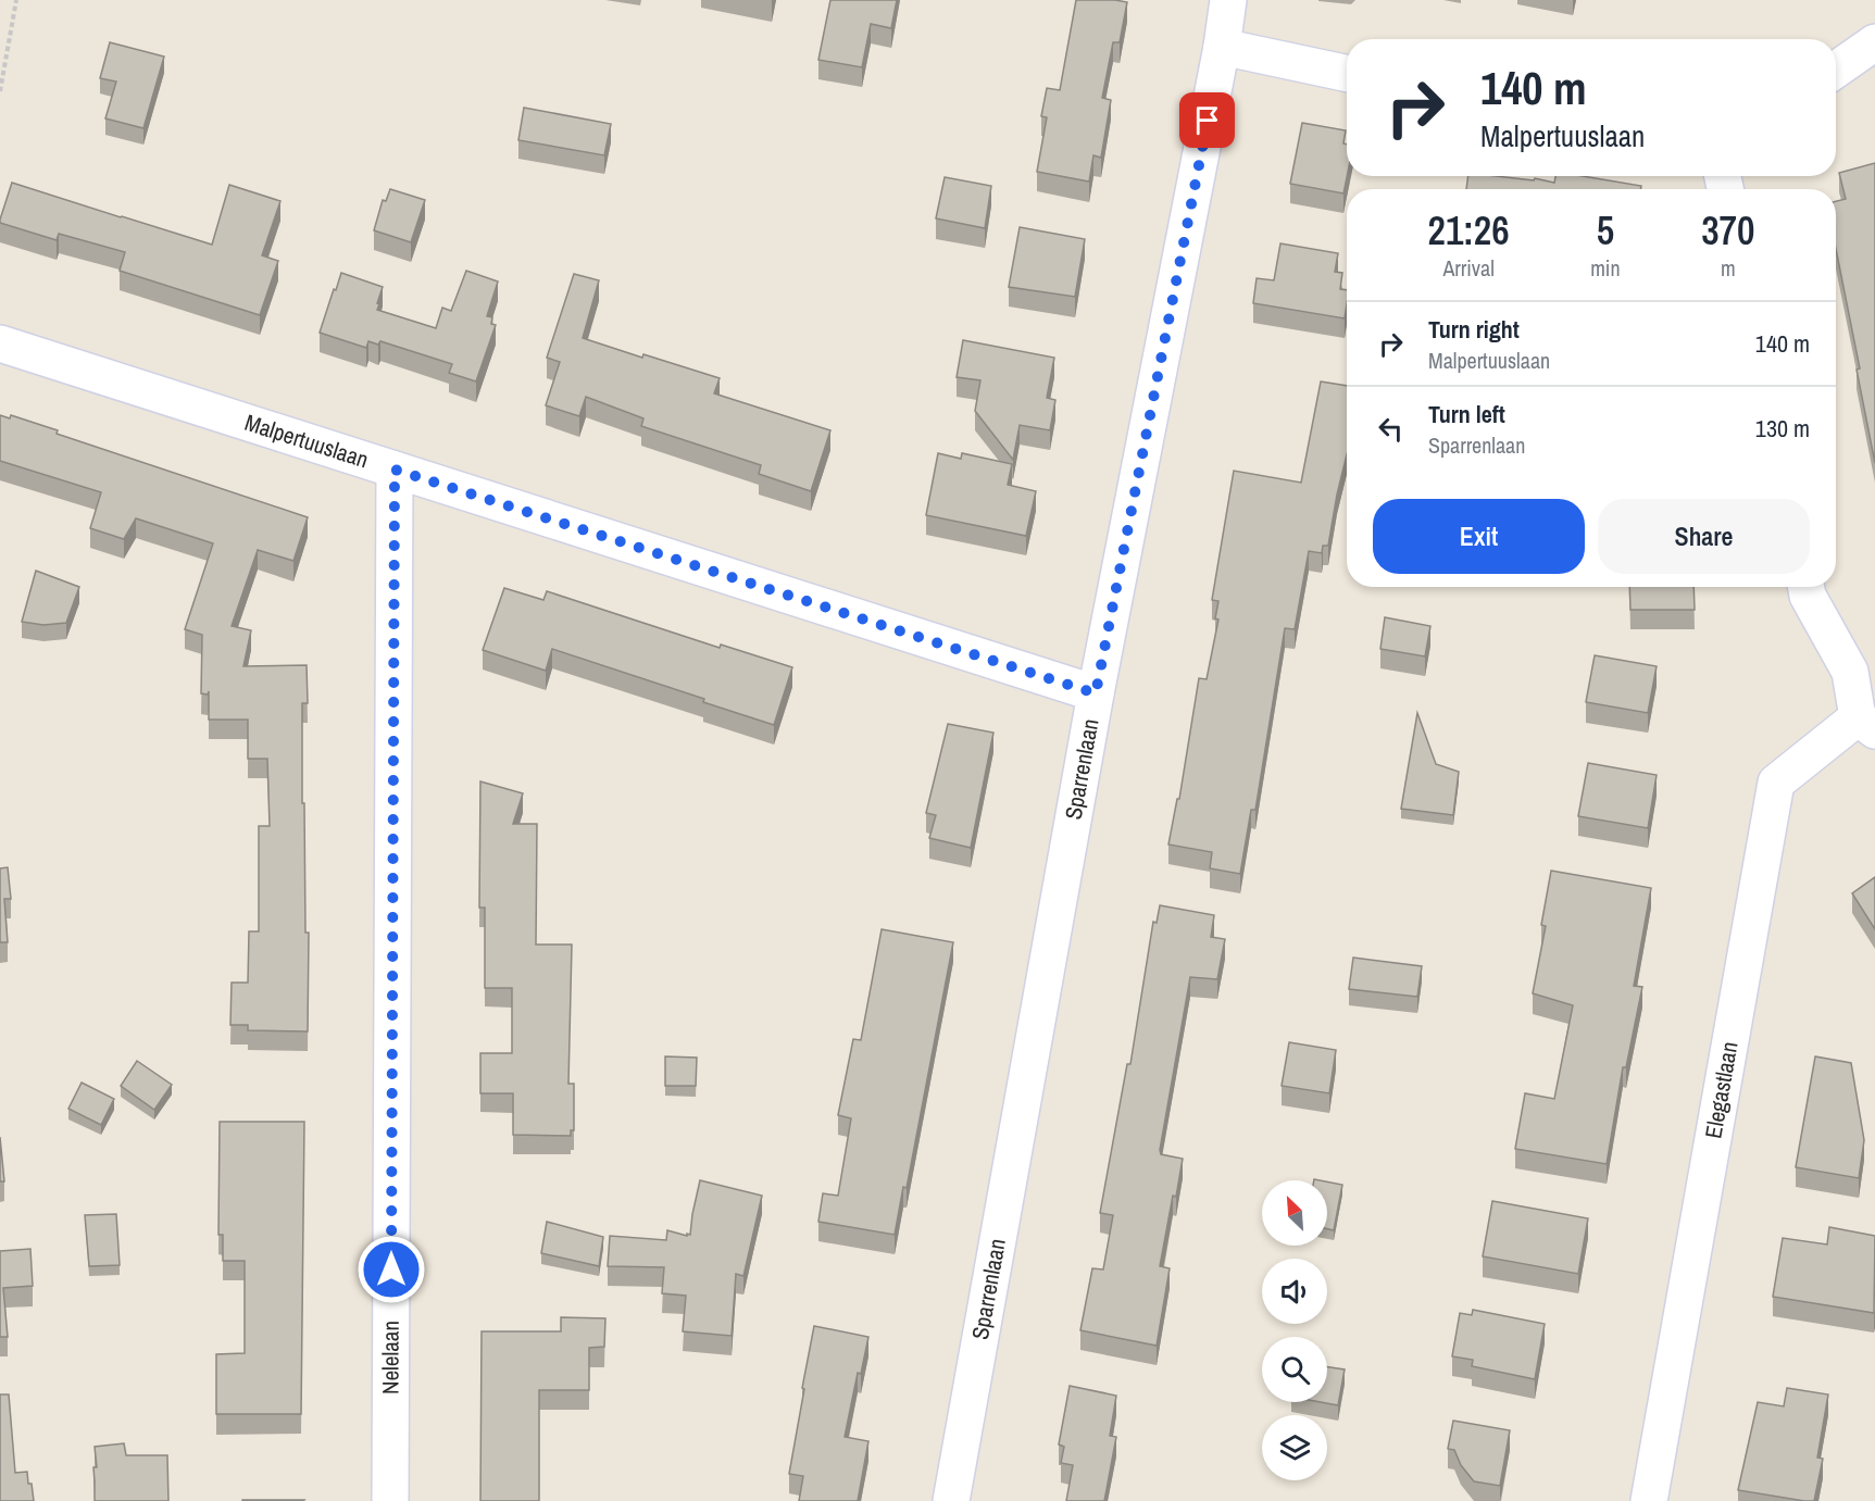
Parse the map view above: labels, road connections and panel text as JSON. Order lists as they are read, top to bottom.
{
  "streets": {
    "street": [
      "Malpertuuslaan",
      "Sparrenlaan",
      "Elegastlaan",
      "Nelelaan"
    ]
  },
  "crossings": [
    ["Malpertuuslaan", "Sparrenlaan"],
    ["Malpertuuslaan", "Nelelaan"]
  ],
  "north": "top left",
  "page": {
    "turn": ["140 m", "Malpertuuslaan"],
    "eta": [
      "21:26",
      "Arrival",
      "5",
      "min",
      "370",
      "m"
    ],
    "list": [
      {
        "name": "Turn right",
        "note": "Malpertuuslaan",
        "value": "140 m"
      },
      {
        "name": "Turn left",
        "note": "Sparrenlaan",
        "value": "130 m"
      }
    ],
    "buttons": ["Exit", "Share"]
  }
}
